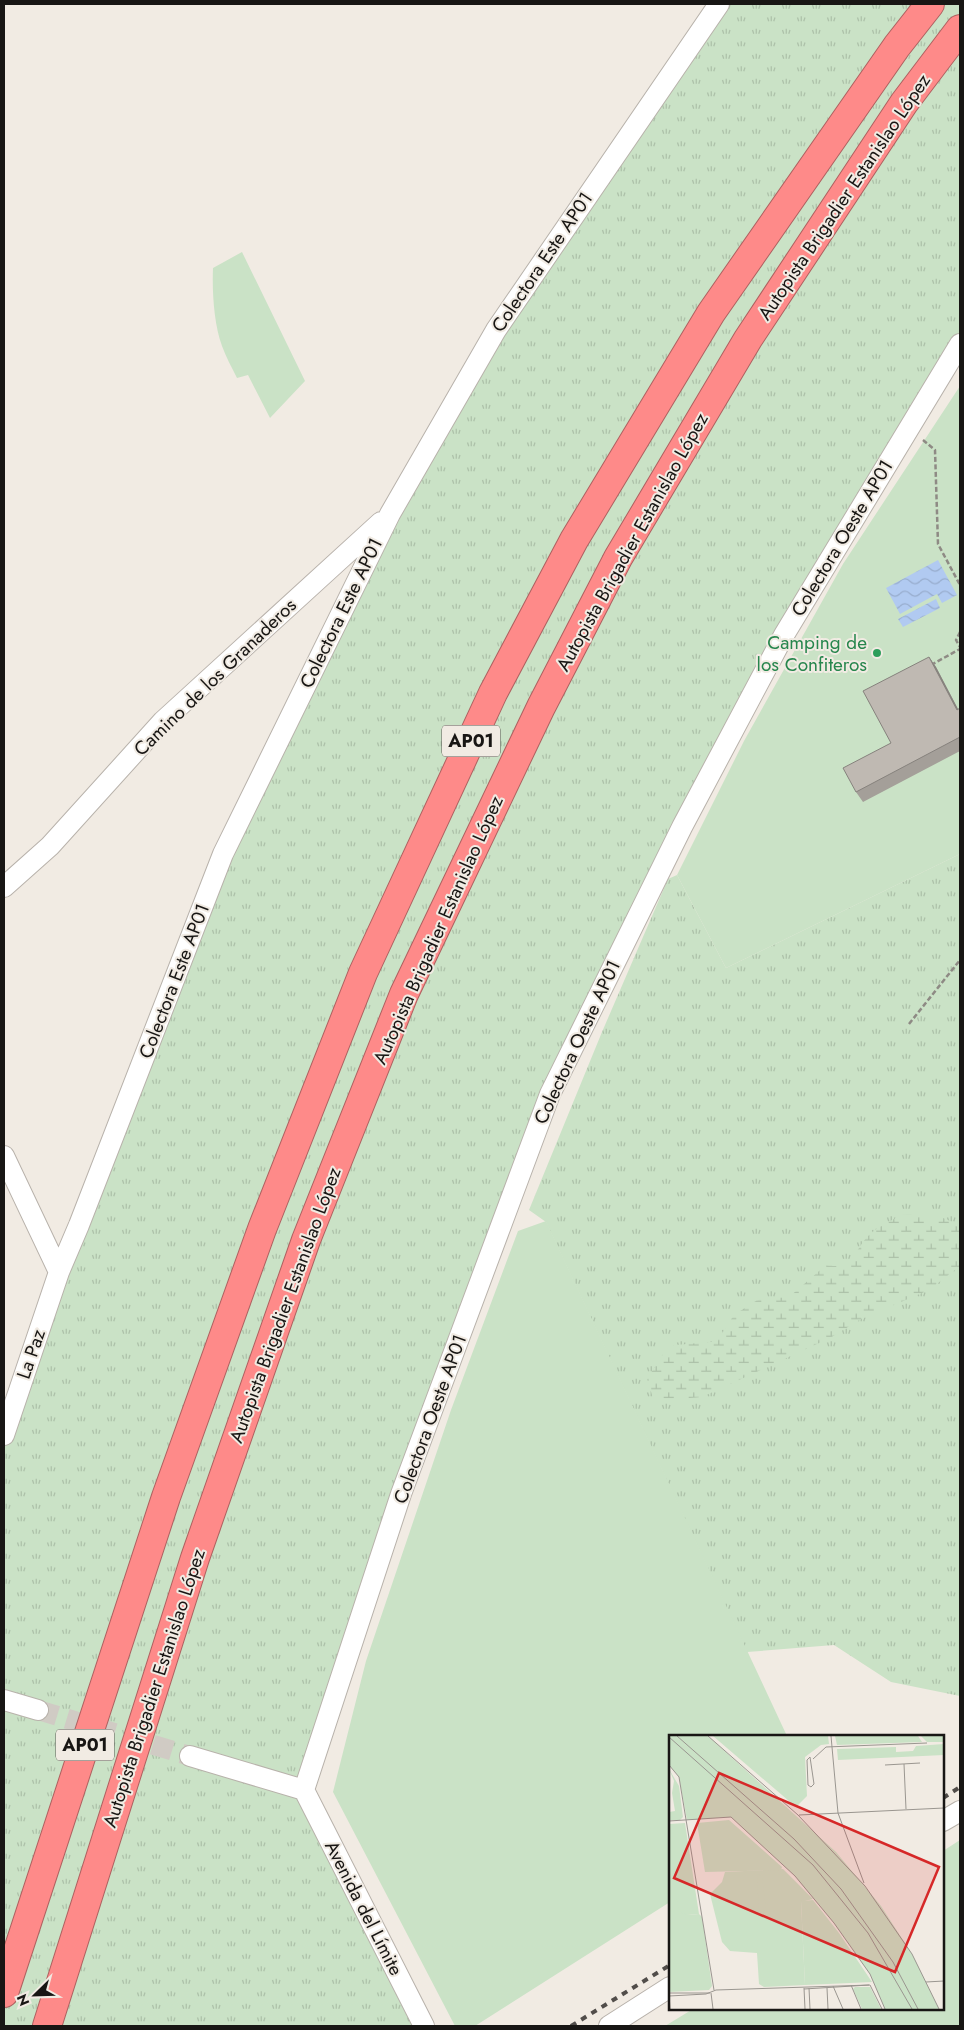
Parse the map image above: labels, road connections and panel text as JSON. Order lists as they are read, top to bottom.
{
  "streets": {
    "highway": ["Autopista Brigadier Estanislao López", "AP01"],
    "street": [
      "Colectora Este AP01",
      "Colectora Oeste AP01",
      "Camino de los Granaderos",
      "La Paz",
      "Avenida del Límite"
    ]
  },
  "crossings": [
    ["Colectora Este AP01", "Camino de los Granaderos"],
    ["Colectora Este AP01", "La Paz"],
    ["Colectora Oeste AP01", "Avenida del Límite"]
  ],
  "places": ["Camping de los Confiteros"],
  "north": "bottom left"
}
